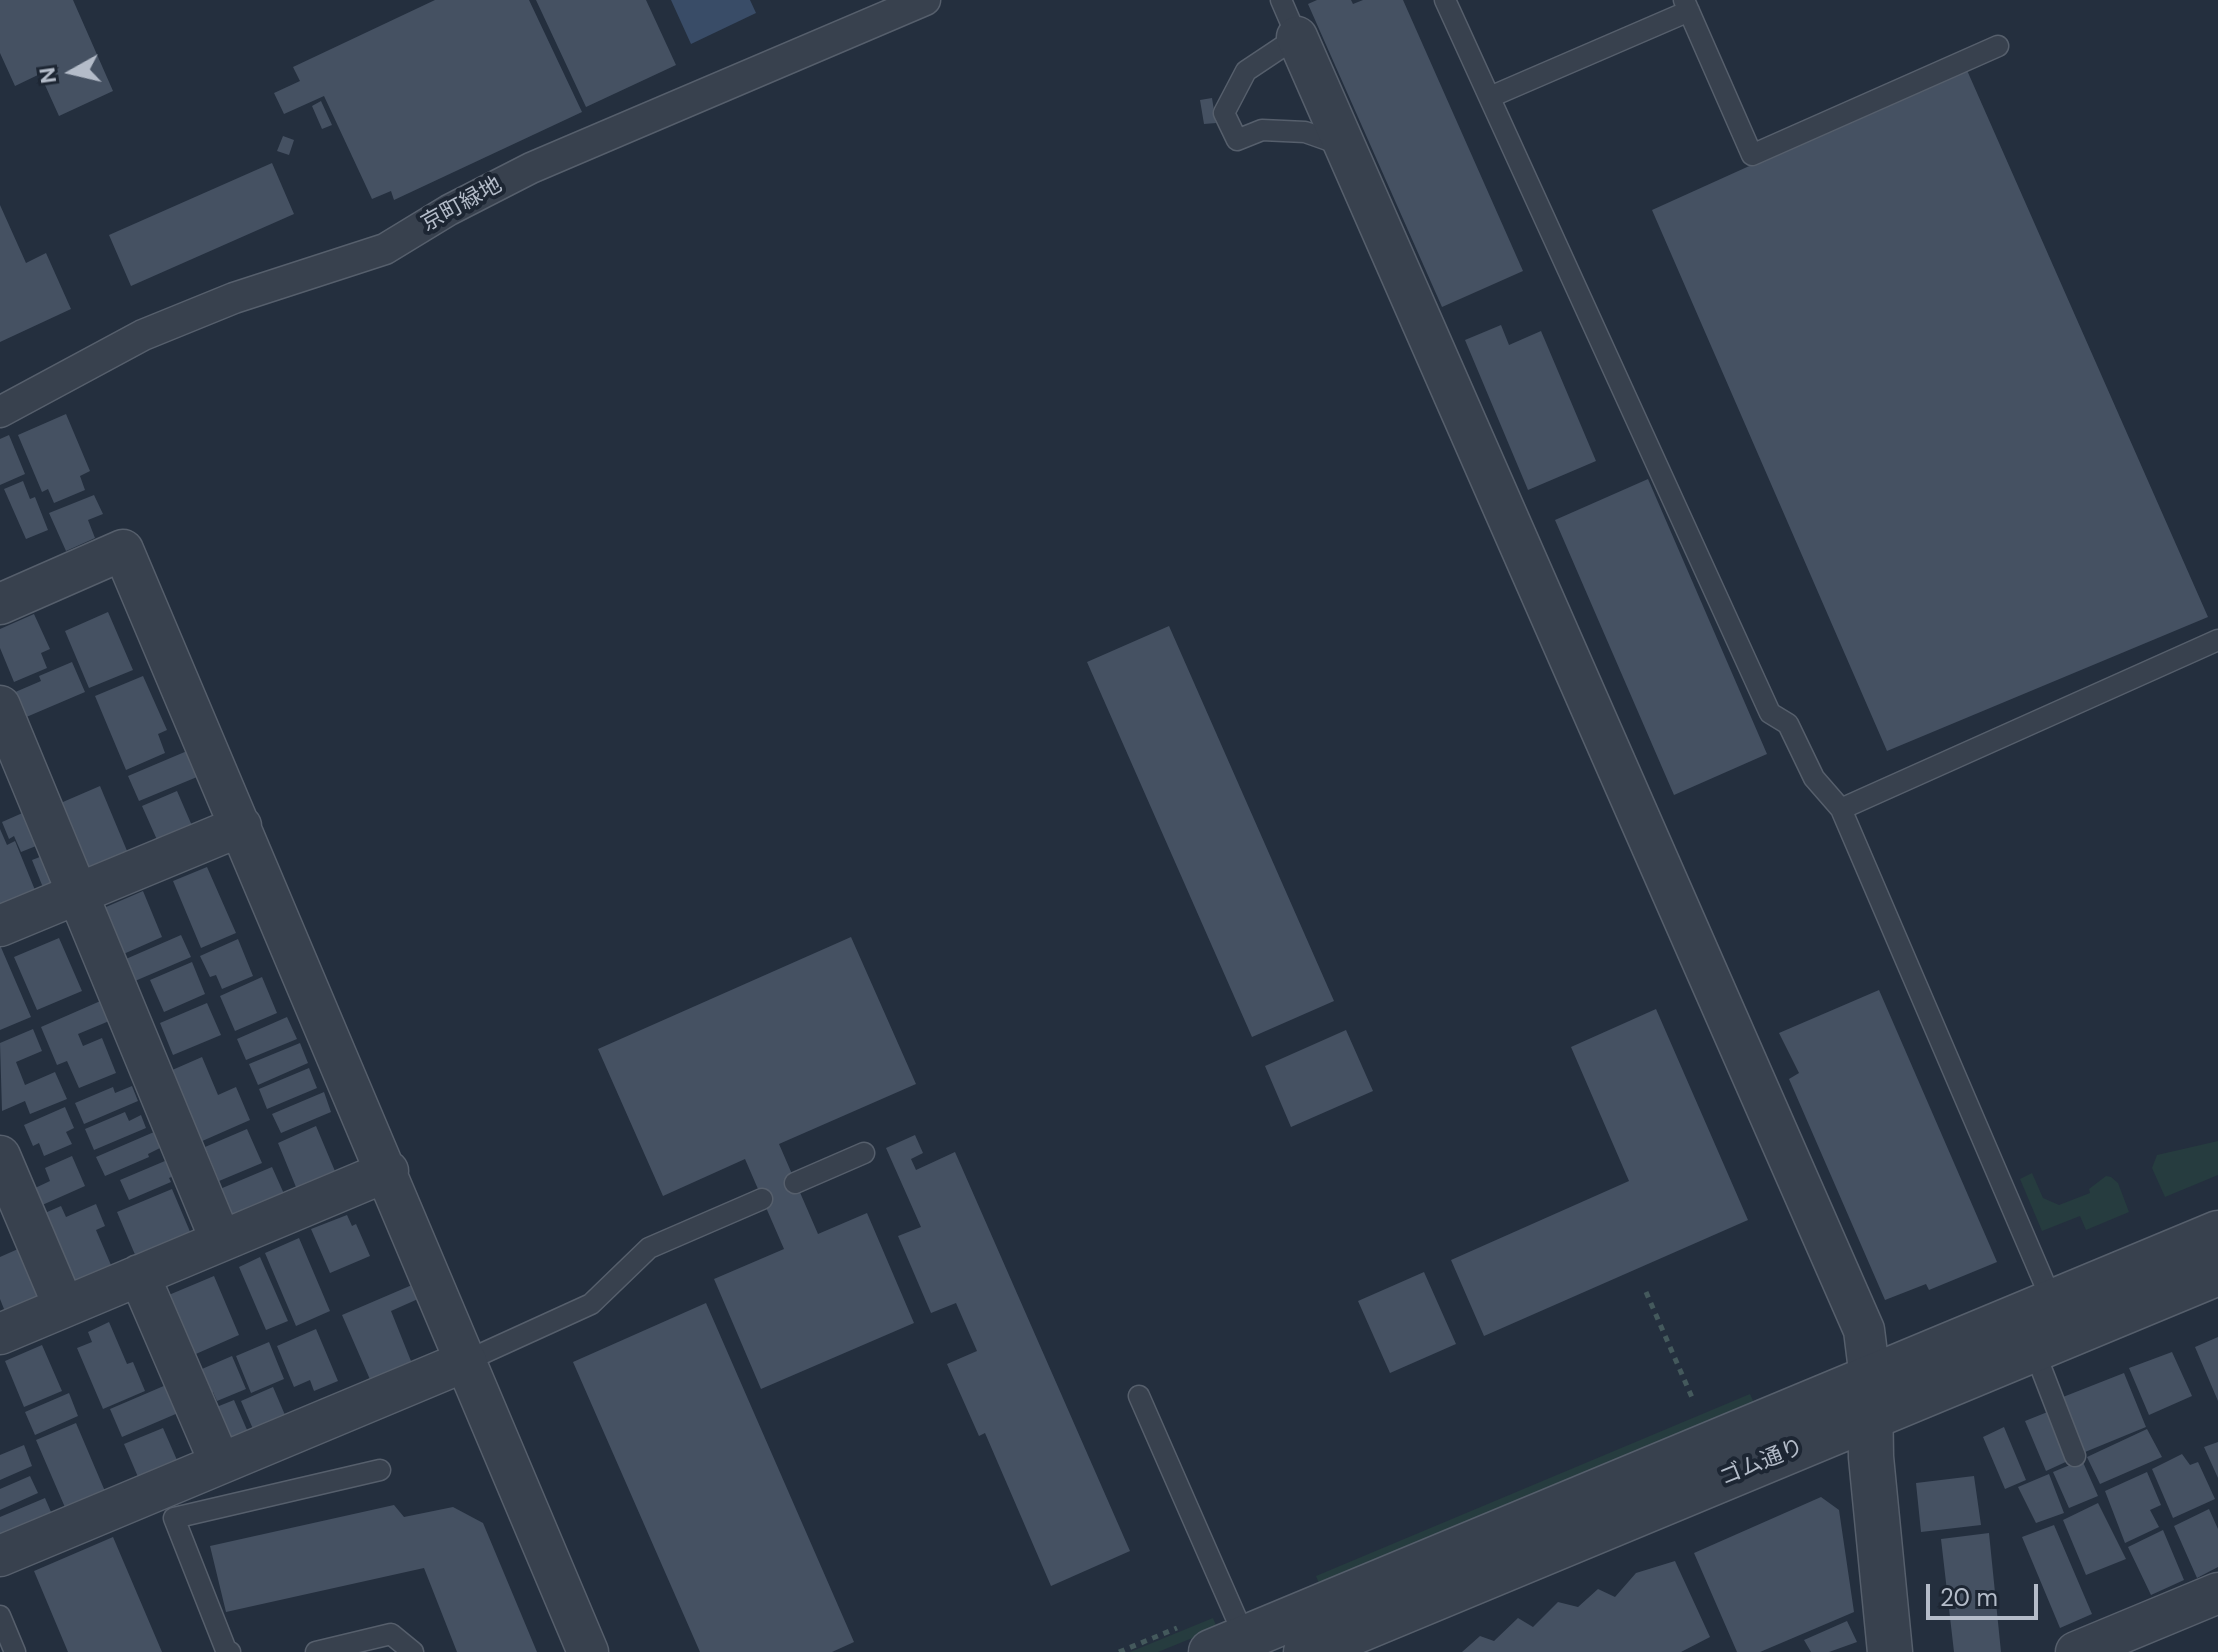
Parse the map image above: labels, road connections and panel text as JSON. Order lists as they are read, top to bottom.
{
  "streets": {
    "street": ["京町緑地", "ゴム通り"]
  },
  "scale_bar": "20 m",
  "north": "left"
}
